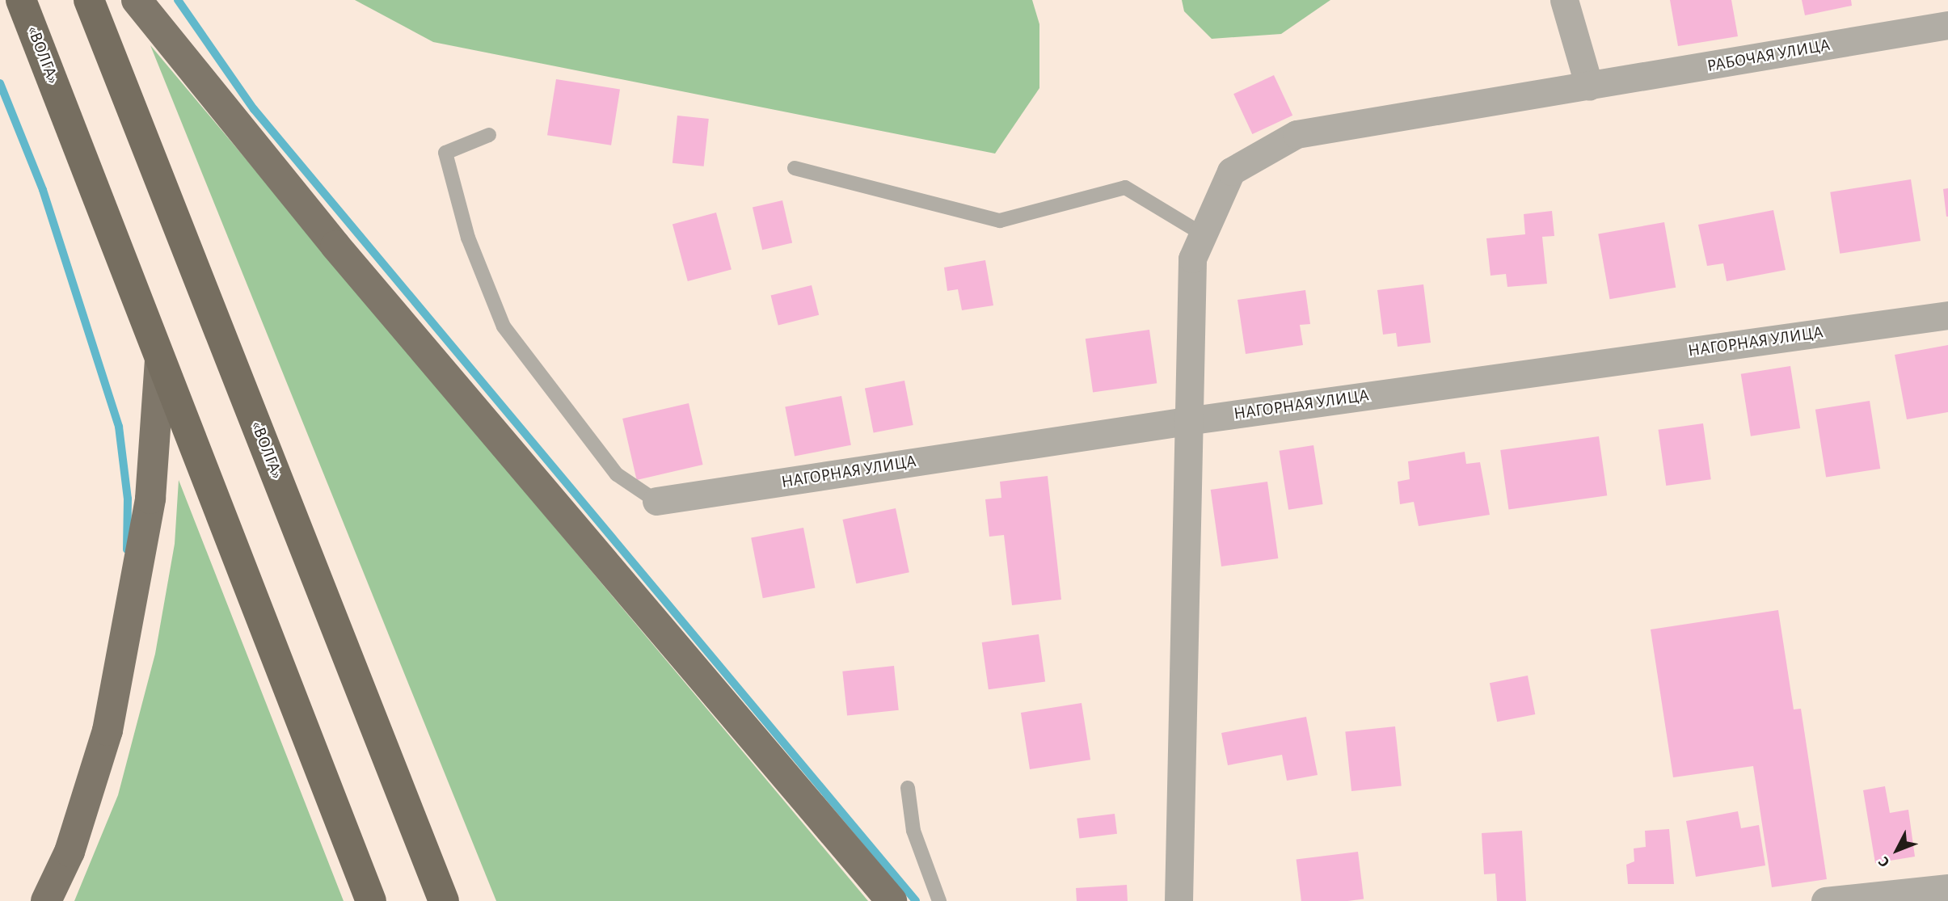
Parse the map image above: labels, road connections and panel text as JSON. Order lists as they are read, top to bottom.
{
  "streets": {
    "highway": ["«ВОЛГА»"],
    "street": ["РАБОЧАЯ УЛИЦА", "НАГОРНАЯ УЛИЦА"]
  },
  "crossings": [
    ["РАБОЧАЯ УЛИЦА", "НАГОРНАЯ УЛИЦА"]
  ],
  "north": "bottom left"
}
